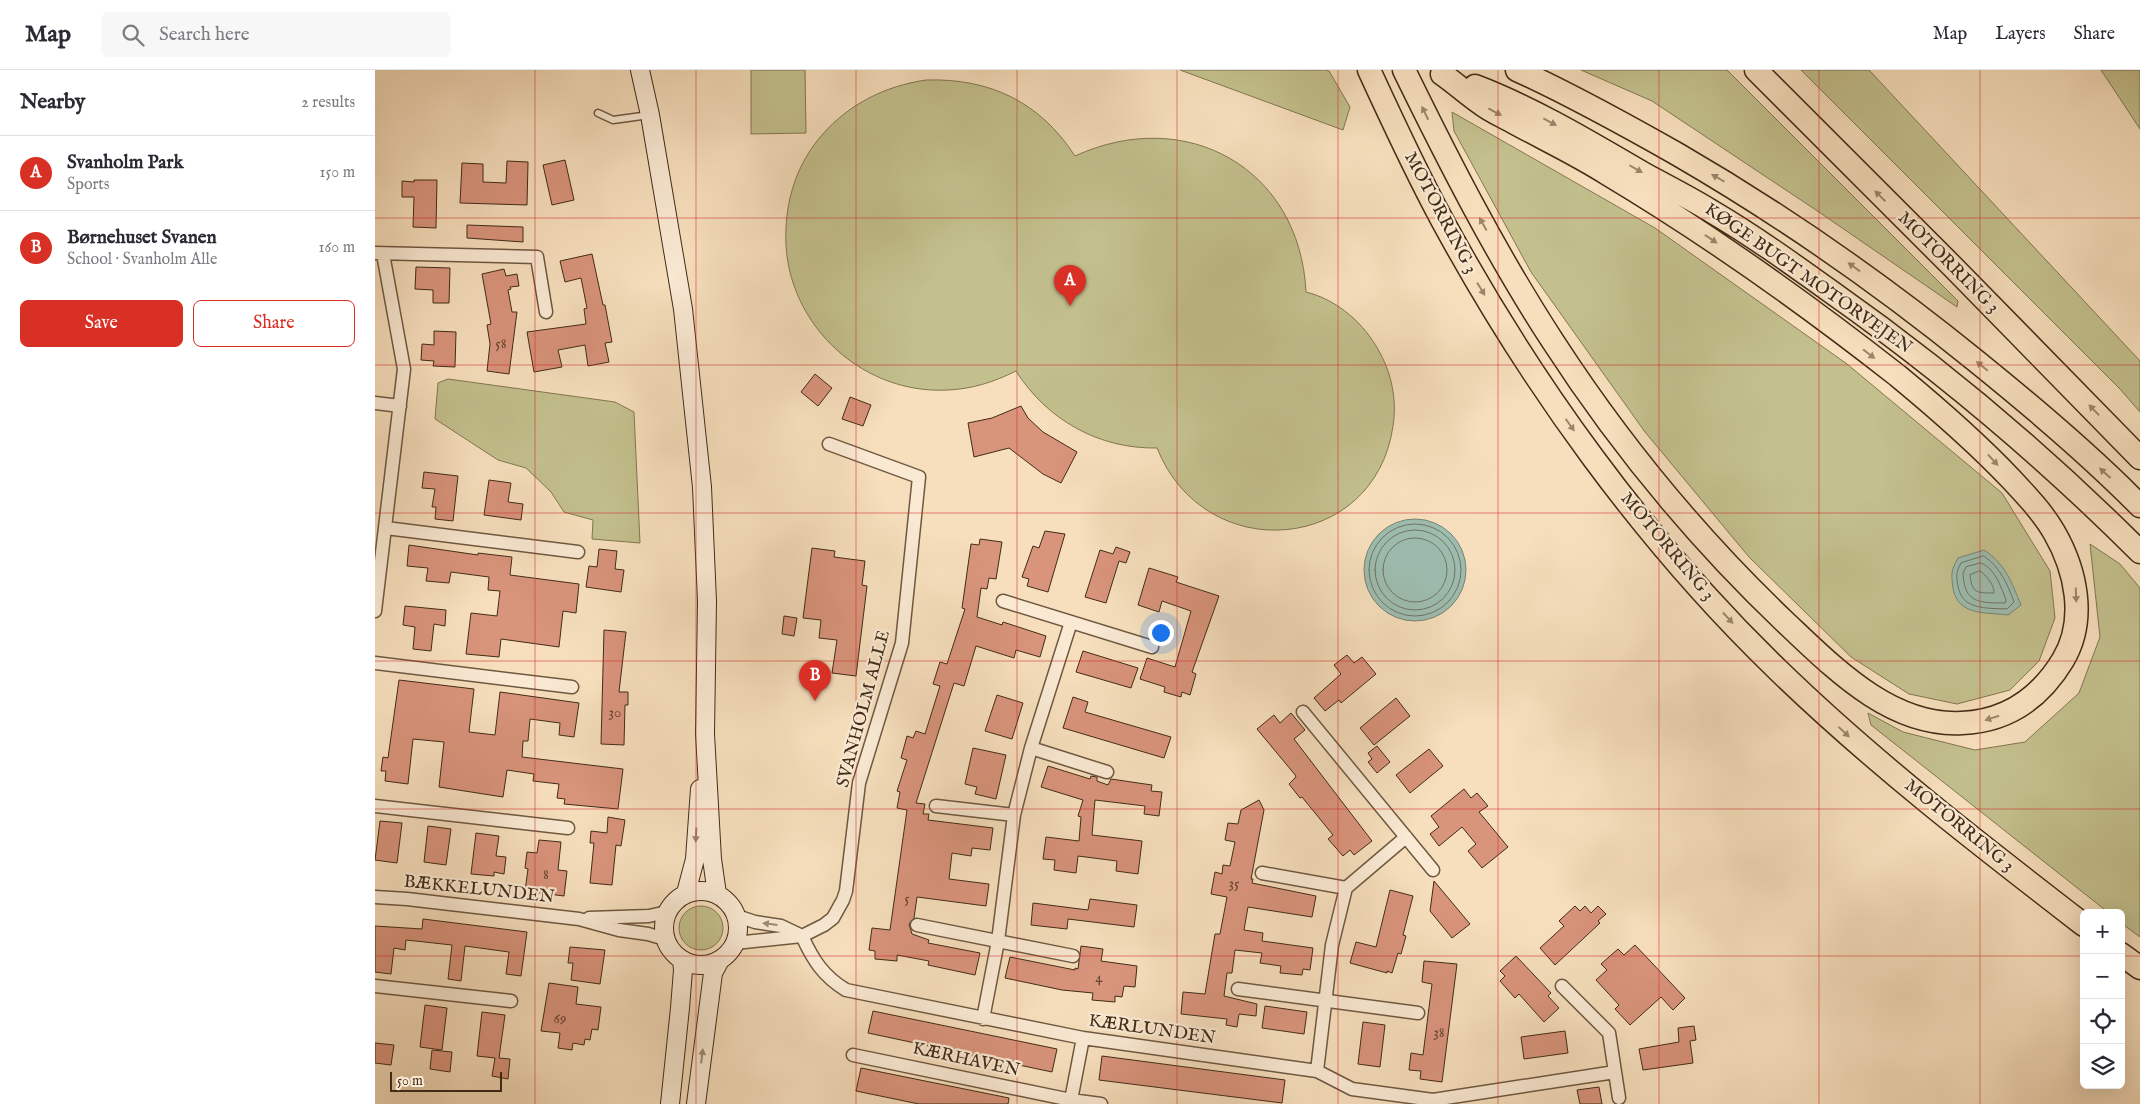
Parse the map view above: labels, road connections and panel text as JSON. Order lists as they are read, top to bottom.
{
  "streets": {
    "highway": ["MOTORRING 3", "KØGE BUGT MOTORVEJEN"],
    "street": [
      "SVANHOLM ALLE",
      "BÆKKELUNDEN",
      "KÆRLUNDEN",
      "KÆRHAVEN"
    ]
  },
  "crossings": [
    ["SVANHOLM ALLE", "BÆKKELUNDEN"],
    ["SVANHOLM ALLE", "KÆRLUNDEN"]
  ],
  "house_numbers": [
    "58",
    "30",
    "8",
    "35",
    "5",
    "4",
    "69",
    "38"
  ],
  "scale_bar": "50 m",
  "page": {
    "header": "Map",
    "search": "Search here",
    "nav": ["Map", "Layers", "Share"],
    "heading": ["Nearby", "2 results"],
    "list": [
      {
        "mark": "A",
        "name": "Svanholm Park",
        "note": "Sports",
        "value": "150 m"
      },
      {
        "mark": "B",
        "name": "Børnehuset Svanen",
        "note": "School · Svanholm Alle",
        "value": "160 m"
      }
    ],
    "pins": ["A", "B"],
    "buttons": ["Save", "Share"],
    "map_buttons": ["+", "−"],
    "scale": "50 m"
  }
}
